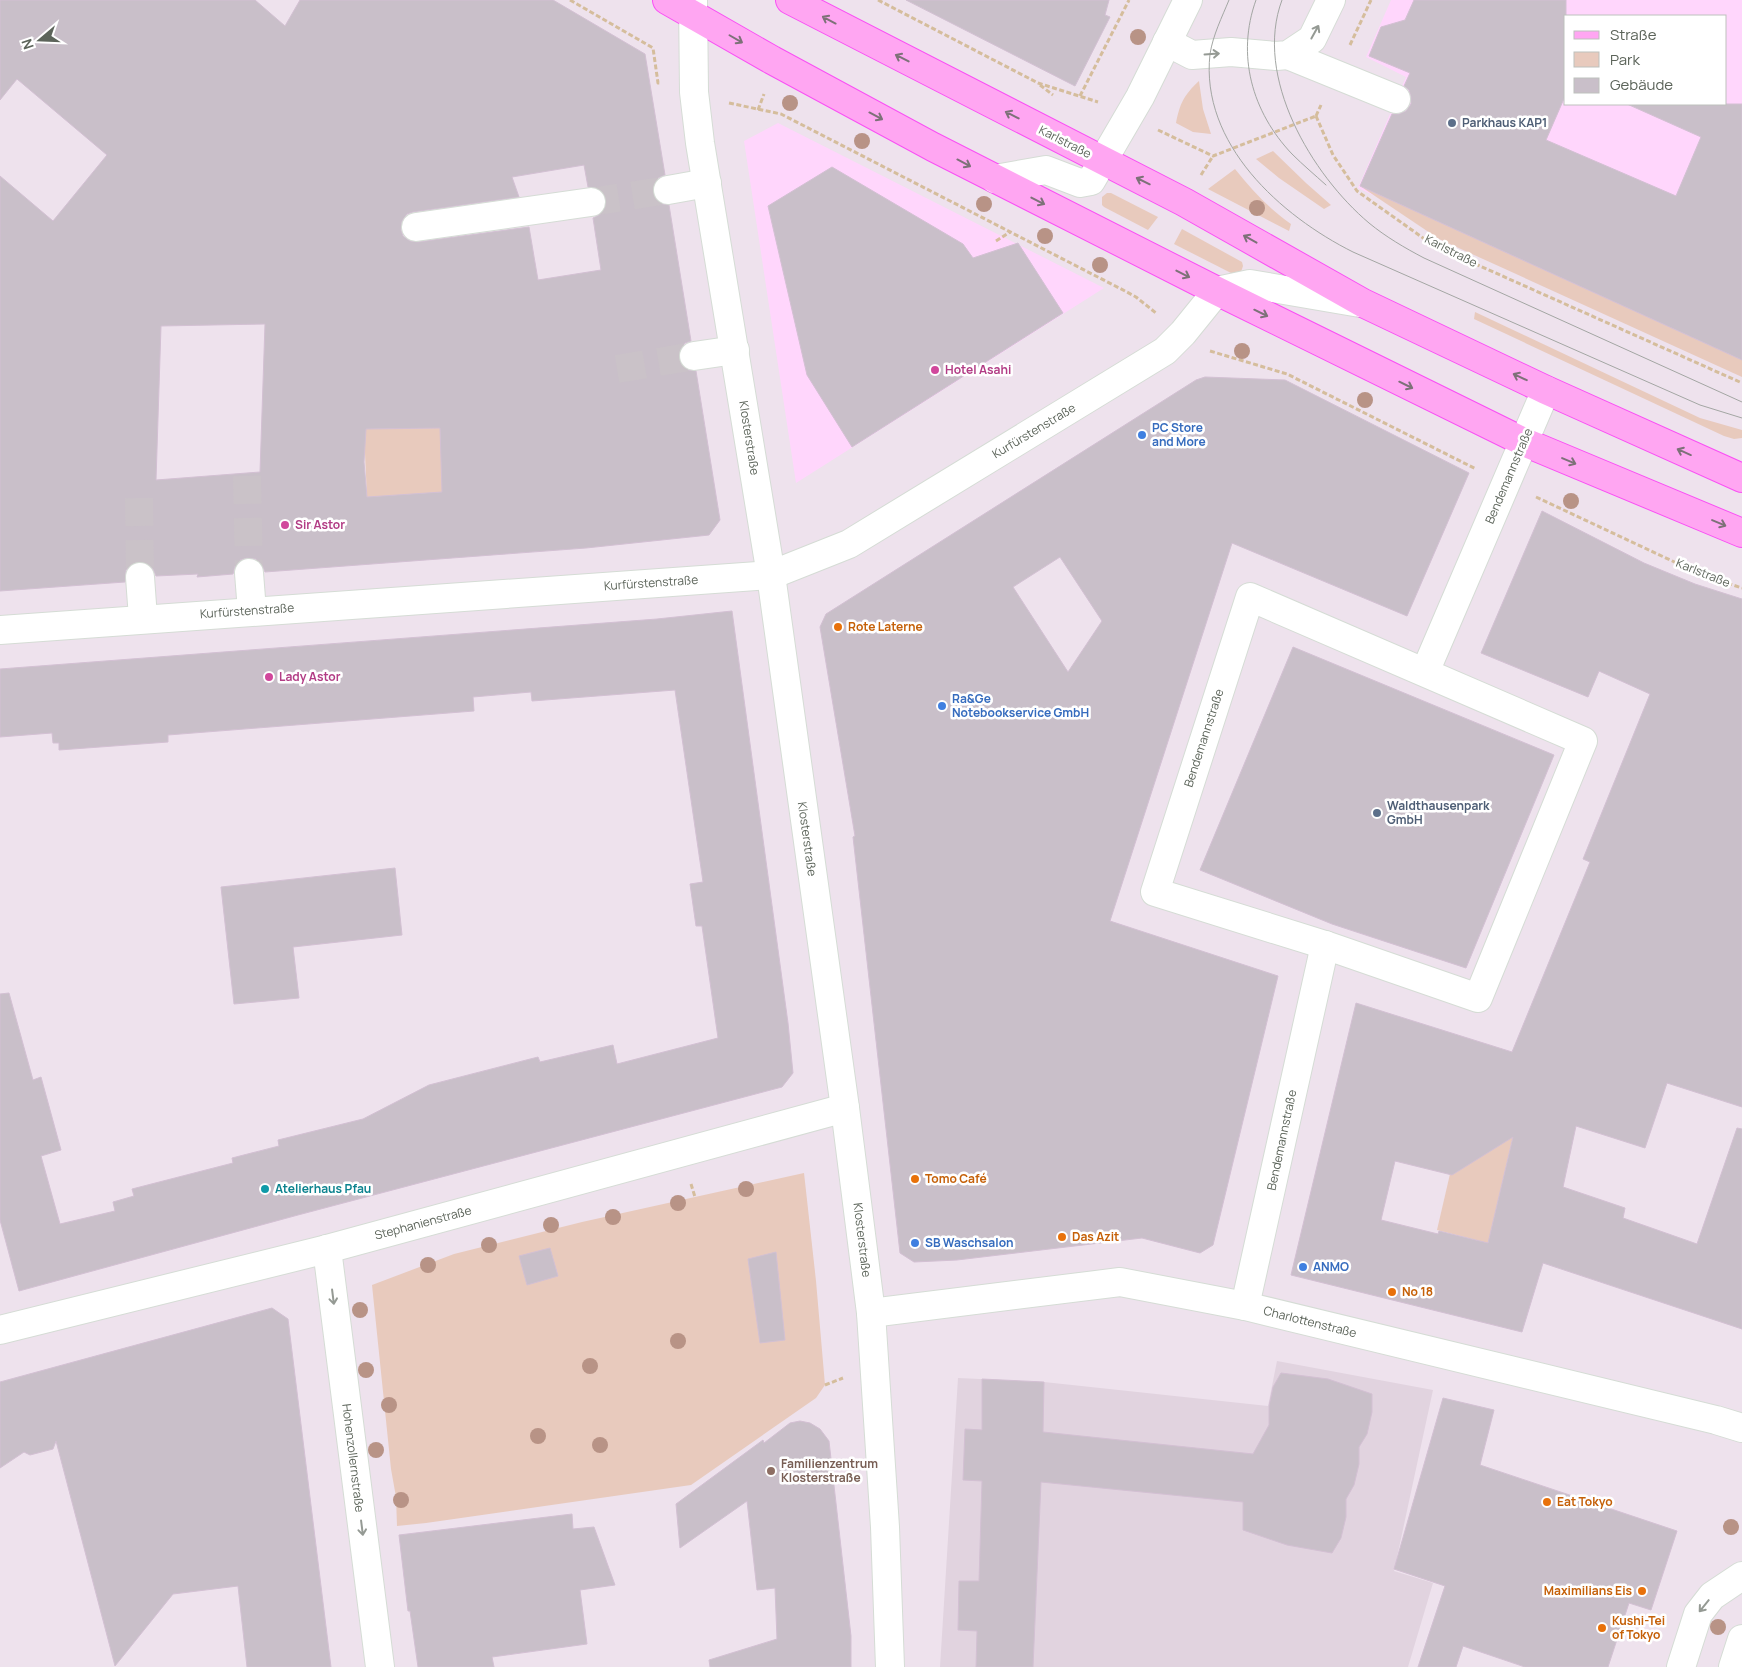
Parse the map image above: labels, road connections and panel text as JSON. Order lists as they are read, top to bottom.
{
  "streets": {
    "main road": ["Karlstraße"],
    "street": [
      "Kurfürstenstraße",
      "Klosterstraße",
      "Bendemannstraße",
      "Stephanienstraße",
      "Charlottenstraße",
      "Hohenzollernstraße"
    ]
  },
  "crossings": [
    ["Karlstraße", "Kurfürstenstraße"],
    ["Karlstraße", "Bendemannstraße"],
    ["Kurfürstenstraße", "Klosterstraße"],
    ["Klosterstraße", "Stephanienstraße"],
    ["Klosterstraße", "Charlottenstraße"],
    ["Bendemannstraße", "Charlottenstraße"],
    ["Stephanienstraße", "Hohenzollernstraße"]
  ],
  "one_way": ["Hohenzollernstraße"],
  "places": [
    "Parkhaus KAP1",
    "Hotel Asahi",
    "PC Store and More",
    "Sir Astor",
    "Rote Laterne",
    "Lady Astor",
    "Ra&Ge Notebookservice GmbH",
    "Waldthausenpark GmbH",
    "Tomo Café",
    "Atelierhaus Pfau",
    "Das Azit",
    "SB Waschsalon",
    "ANMO",
    "No 18",
    "Familienzentrum Klosterstraße",
    "Eat Tokyo",
    "Maximilians Eis",
    "Kushi-Tei of Tokyo"
  ],
  "legend": ["Straße", "Park", "Gebäude"],
  "north": "left"
}
